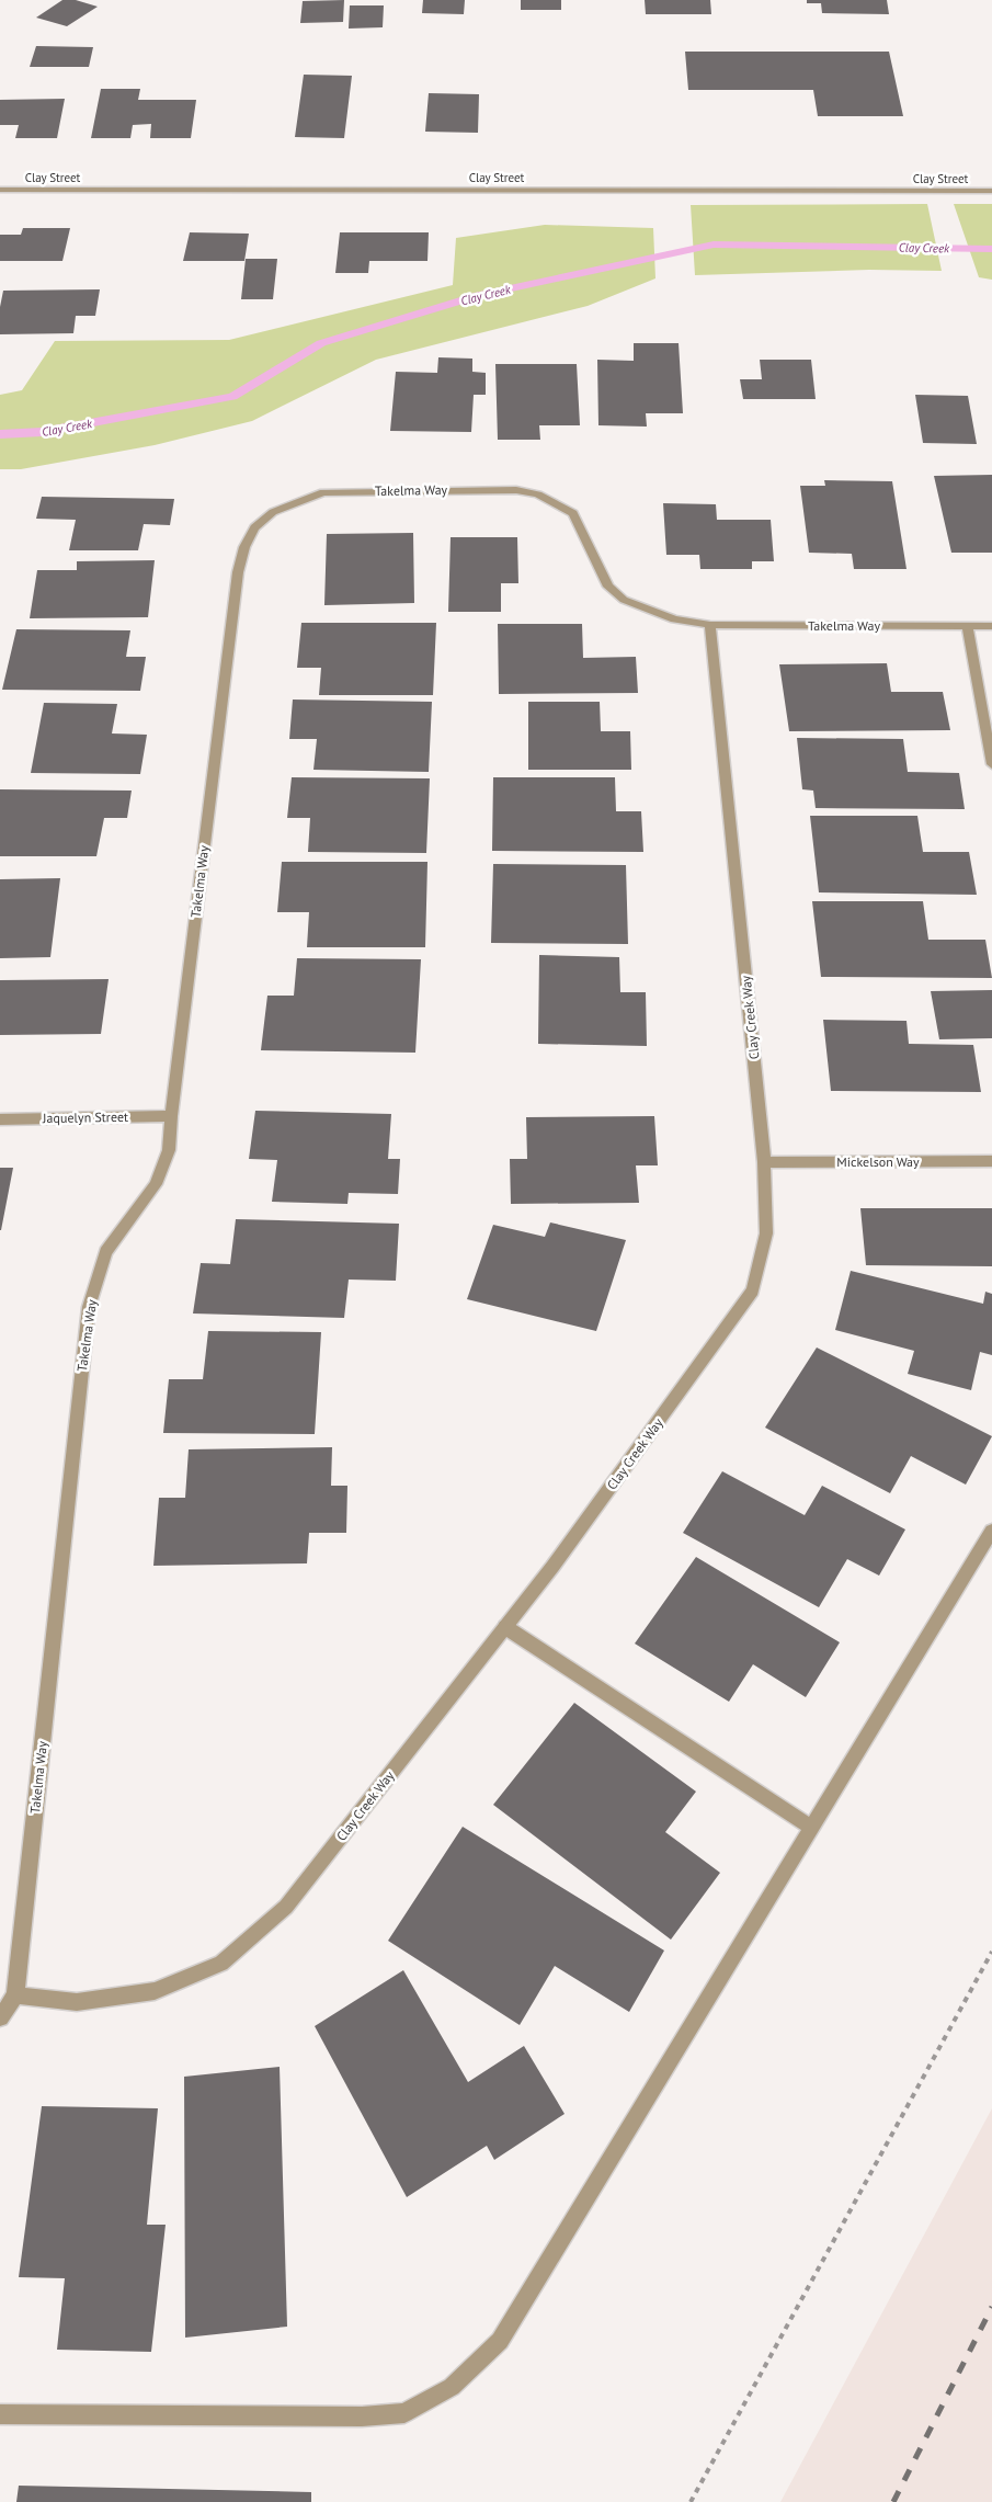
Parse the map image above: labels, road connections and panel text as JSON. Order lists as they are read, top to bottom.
{
  "streets": {
    "street": [
      "Clay Street",
      "Takelma Way",
      "Clay Creek Way",
      "Jaquelyn Street",
      "Mickelson Way"
    ]
  },
  "crossings": [
    ["Takelma Way", "Clay Creek Way"],
    ["Takelma Way", "Jaquelyn Street"],
    ["Clay Creek Way", "Mickelson Way"]
  ],
  "water": ["Clay Creek"]
}
